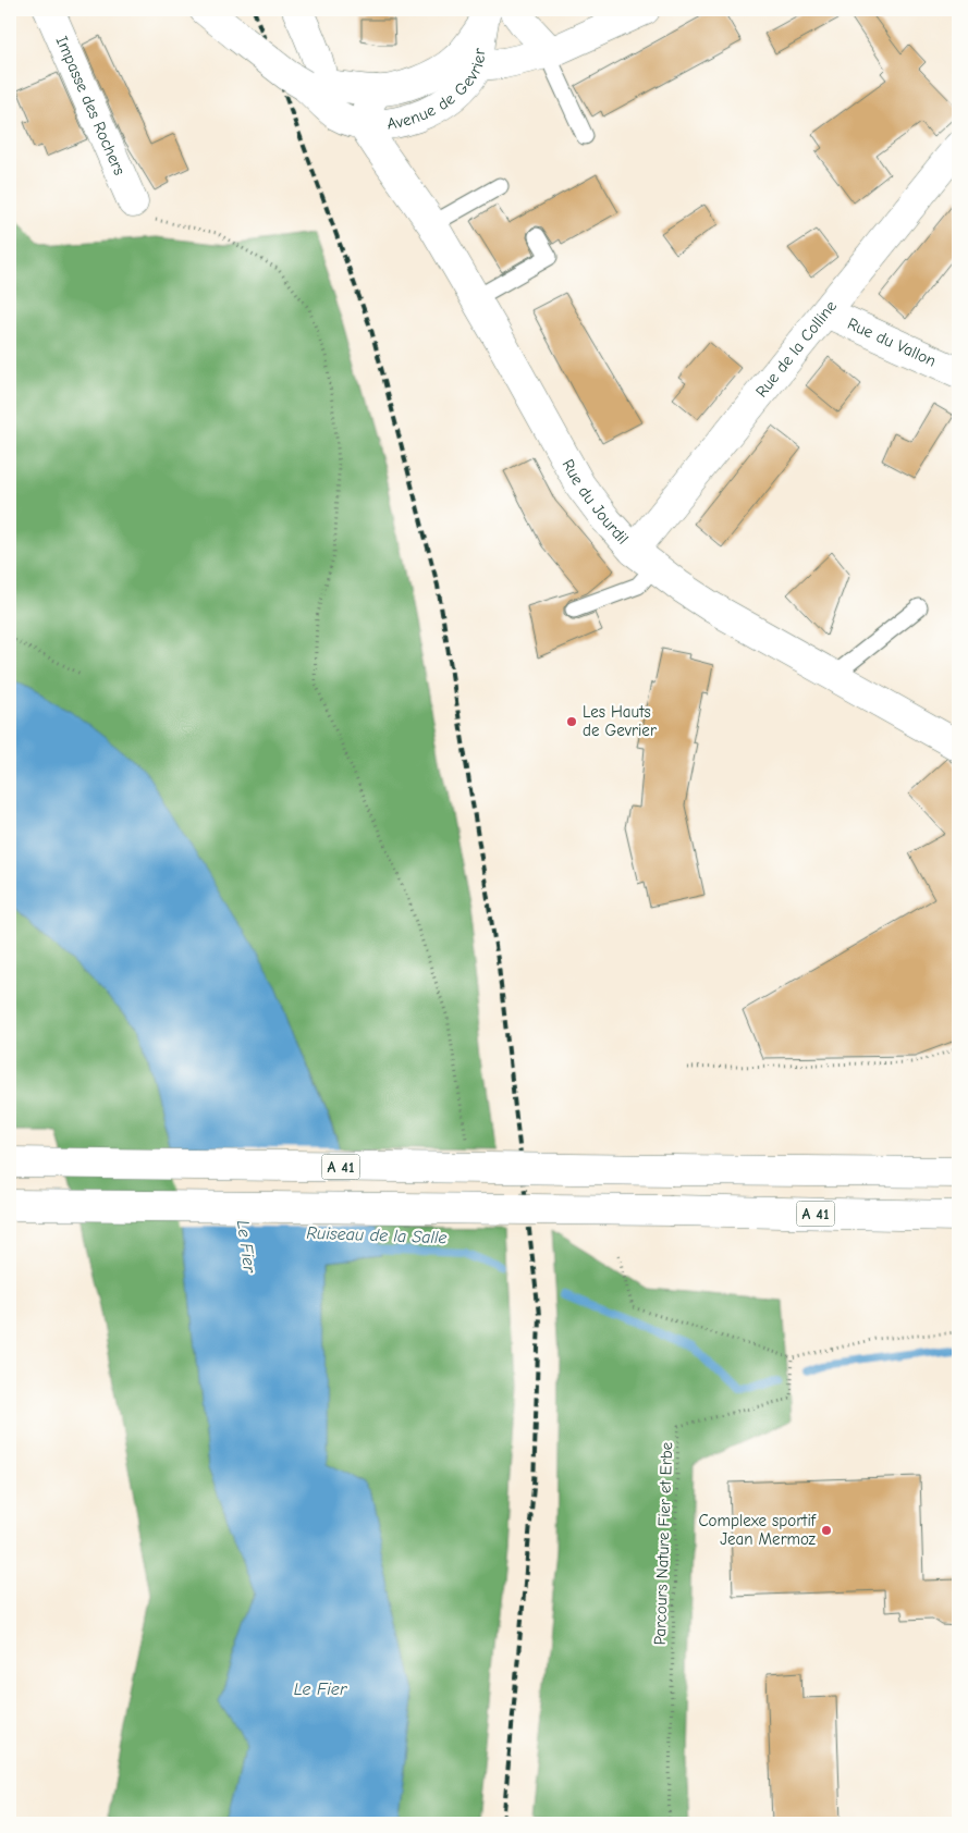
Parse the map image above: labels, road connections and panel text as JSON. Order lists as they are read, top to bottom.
{
  "streets": {
    "main road": [
      "Avenue de Gevrier",
      "Impasse des Rochers",
      "Rue du Vallon",
      "Rue de la Colline",
      "Rue du Jourdil",
      "A 41"
    ],
    "path": ["Parcours Nature Fier et Erbe"]
  },
  "crossings": [
    ["Avenue de Gevrier", "Rue du Jourdil"],
    ["Rue du Vallon", "Rue de la Colline"],
    ["Rue de la Colline", "Rue du Jourdil"]
  ],
  "water": ["Ruiseau de la Salle", "Le Fier"],
  "places": ["Les Hauts de Gevrier", "Complexe sportif Jean Mermoz"]
}
